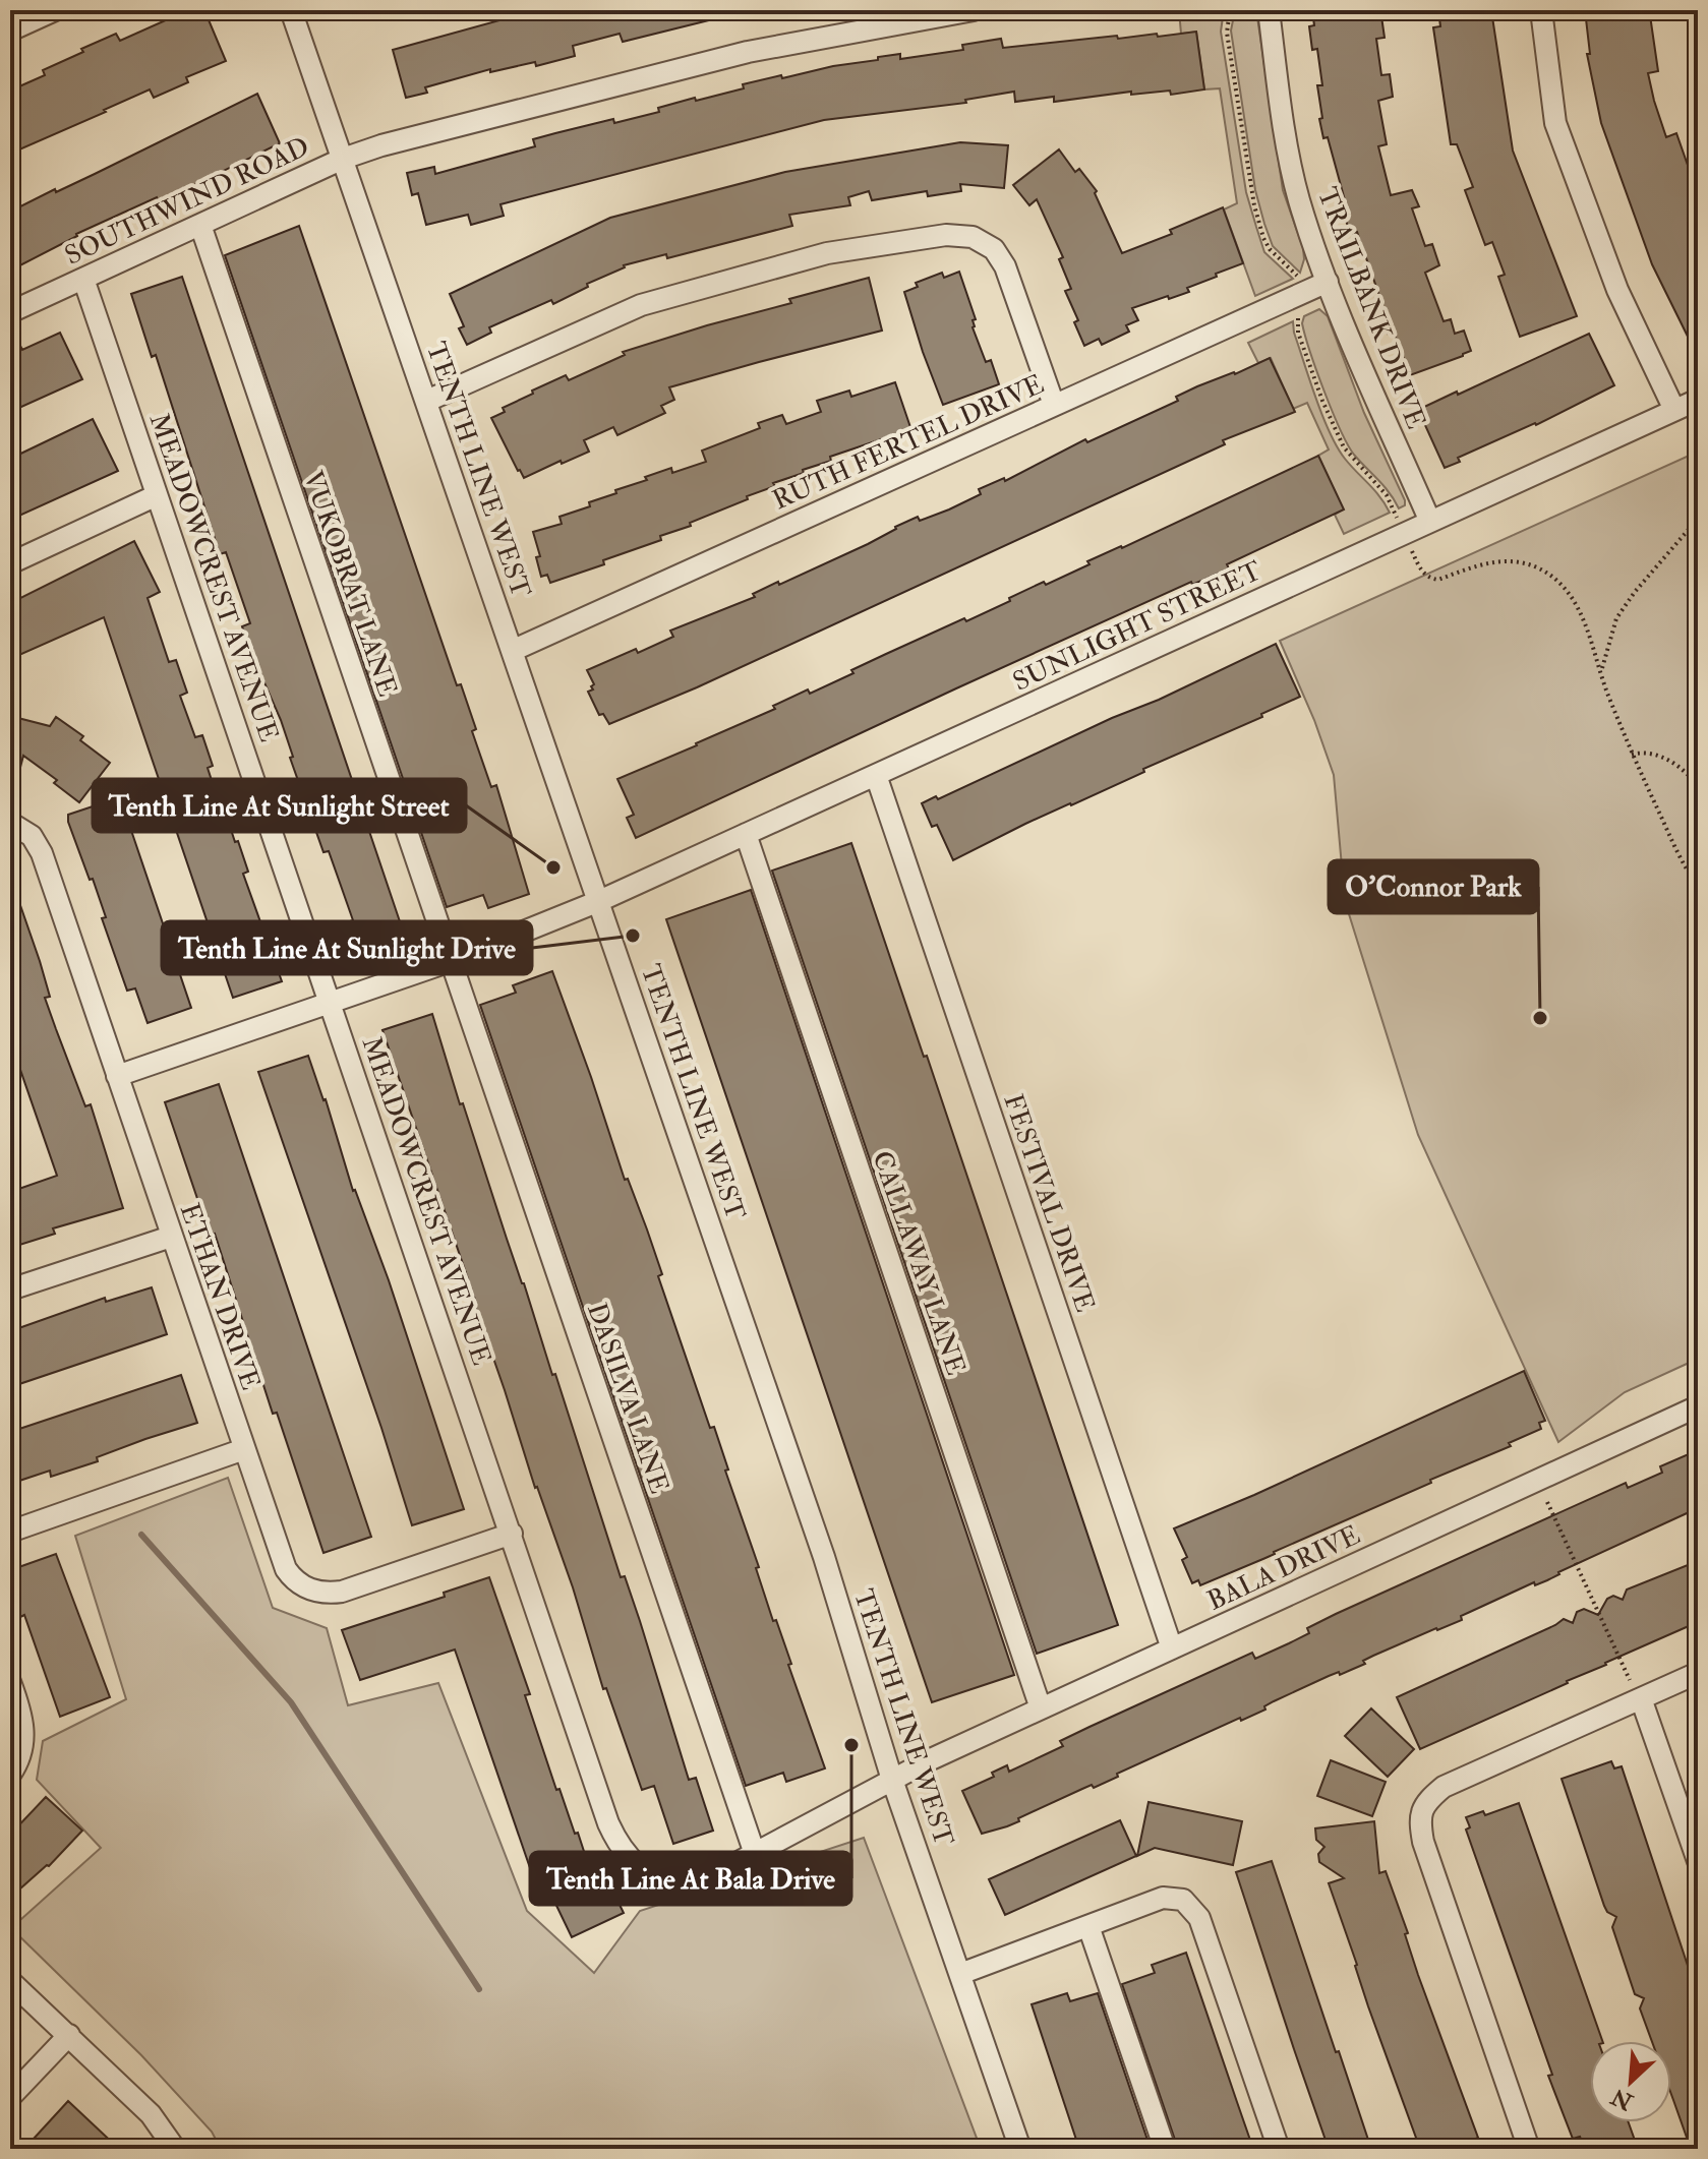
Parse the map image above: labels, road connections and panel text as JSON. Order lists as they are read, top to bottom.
{
  "streets": {
    "street": [
      "SOUTHWIND ROAD",
      "TRAILBANK DRIVE",
      "RUTH FERTEL DRIVE",
      "TENTH LINE WEST",
      "MEADOWCREST AVENUE",
      "VUKOBRAT LANE",
      "SUNLIGHT STREET",
      "FESTIVAL DRIVE",
      "CALLAWAY LANE",
      "ETHAN DRIVE",
      "DASILVA LANE",
      "BALA DRIVE"
    ]
  },
  "crossings": [
    ["SOUTHWIND ROAD", "TENTH LINE WEST"],
    ["SOUTHWIND ROAD", "MEADOWCREST AVENUE"],
    ["SOUTHWIND ROAD", "VUKOBRAT LANE"],
    ["TRAILBANK DRIVE", "RUTH FERTEL DRIVE"],
    ["TRAILBANK DRIVE", "SUNLIGHT STREET"],
    ["RUTH FERTEL DRIVE", "TENTH LINE WEST"],
    ["TENTH LINE WEST", "MEADOWCREST AVENUE"],
    ["TENTH LINE WEST", "SUNLIGHT STREET"],
    ["TENTH LINE WEST", "BALA DRIVE"],
    ["MEADOWCREST AVENUE", "SUNLIGHT STREET"],
    ["MEADOWCREST AVENUE", "ETHAN DRIVE"],
    ["MEADOWCREST AVENUE", "DASILVA LANE"],
    ["MEADOWCREST AVENUE", "BALA DRIVE"],
    ["VUKOBRAT LANE", "SUNLIGHT STREET"],
    ["VUKOBRAT LANE", "DASILVA LANE"],
    ["SUNLIGHT STREET", "FESTIVAL DRIVE"],
    ["SUNLIGHT STREET", "CALLAWAY LANE"],
    ["SUNLIGHT STREET", "ETHAN DRIVE"],
    ["SUNLIGHT STREET", "DASILVA LANE"],
    ["FESTIVAL DRIVE", "BALA DRIVE"],
    ["CALLAWAY LANE", "BALA DRIVE"]
  ],
  "places": [
    "Tenth Line At Sunlight Street",
    "Tenth Line At Sunlight Drive",
    "O'Connor Park",
    "Tenth Line At Bala Drive"
  ],
  "north": "bottom left"
}
